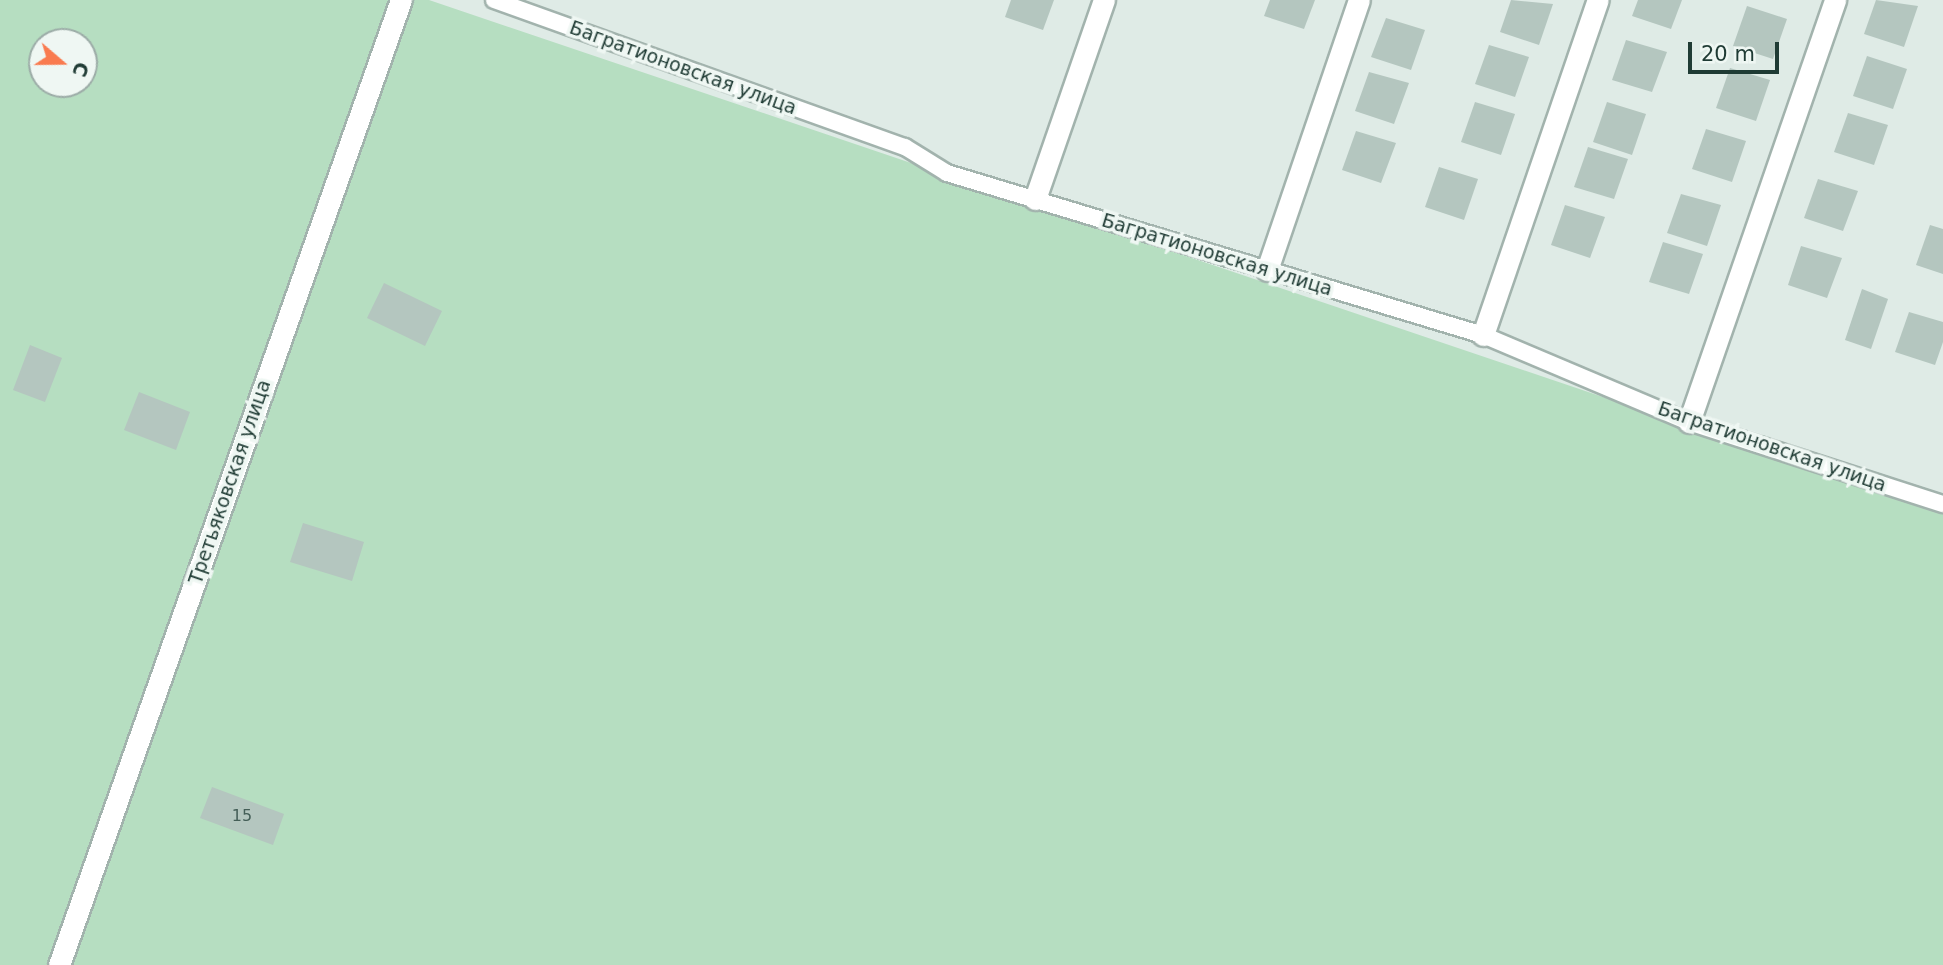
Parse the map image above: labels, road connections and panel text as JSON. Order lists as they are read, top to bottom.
{
  "streets": {
    "street": ["Третьяковская улица"],
    "lane": ["Багратионовская улица"]
  },
  "house_numbers": ["15"],
  "scale_bar": "20 m",
  "north": "right"
}
